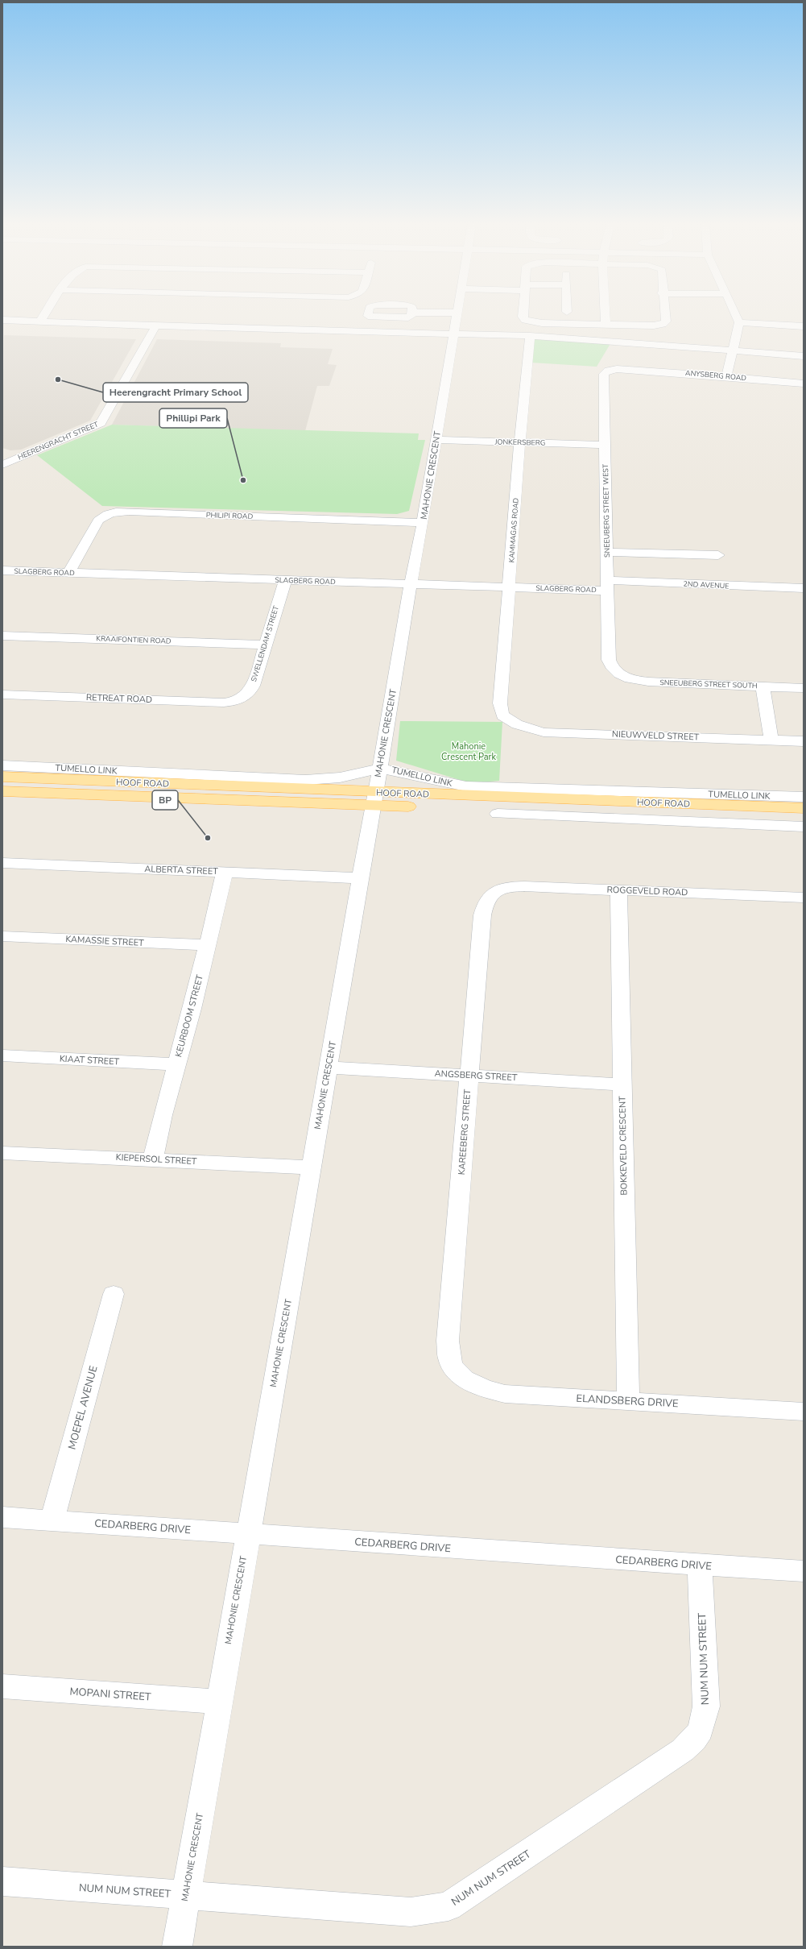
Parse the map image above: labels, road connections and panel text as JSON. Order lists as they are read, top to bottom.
{
  "streets": {
    "main road": ["HOOF ROAD"],
    "street": [
      "ANYSBERG ROAD",
      "HEERENGRACHT STREET",
      "JONKERSBERG",
      "MAHONIE CRESCENT",
      "SNEEUBERG STREET WEST",
      "PHILIPI ROAD",
      "KAMMAGAS ROAD",
      "SLAGBERG ROAD",
      "2ND AVENUE",
      "KRAAIFONTIEN ROAD",
      "SWELLENDAM STREET",
      "SNEEUBERG STREET SOUTH",
      "RETREAT ROAD",
      "NIEUWVELD STREET",
      "TUMELLO LINK",
      "ALBERTA STREET",
      "ROGGEVELD ROAD",
      "KAMASSIE STREET",
      "KEURBOOM STREET",
      "KIAAT STREET",
      "ANGSBERG STREET",
      "KAREEBERG STREET",
      "BOKKEVELD CRESCENT",
      "KIEPERSOL STREET",
      "ELANDSBERG DRIVE",
      "MOEPEL AVENUE",
      "CEDARBERG DRIVE",
      "NUM NUM STREET",
      "MOPANI STREET"
    ]
  },
  "crossings": [
    ["ANYSBERG ROAD", "SNEEUBERG STREET WEST"],
    ["JONKERSBERG", "MAHONIE CRESCENT"],
    ["JONKERSBERG", "SNEEUBERG STREET WEST"],
    ["JONKERSBERG", "KAMMAGAS ROAD"],
    ["MAHONIE CRESCENT", "PHILIPI ROAD"],
    ["MAHONIE CRESCENT", "SLAGBERG ROAD"],
    ["MAHONIE CRESCENT", "TUMELLO LINK"],
    ["MAHONIE CRESCENT", "HOOF ROAD"],
    ["MAHONIE CRESCENT", "ALBERTA STREET"],
    ["MAHONIE CRESCENT", "ANGSBERG STREET"],
    ["MAHONIE CRESCENT", "KIEPERSOL STREET"],
    ["MAHONIE CRESCENT", "CEDARBERG DRIVE"],
    ["MAHONIE CRESCENT", "NUM NUM STREET"],
    ["MAHONIE CRESCENT", "MOPANI STREET"],
    ["SNEEUBERG STREET WEST", "SLAGBERG ROAD"],
    ["SNEEUBERG STREET WEST", "2ND AVENUE"],
    ["SNEEUBERG STREET WEST", "SNEEUBERG STREET SOUTH"],
    ["PHILIPI ROAD", "SLAGBERG ROAD"],
    ["KAMMAGAS ROAD", "SLAGBERG ROAD"],
    ["KAMMAGAS ROAD", "NIEUWVELD STREET"],
    ["SLAGBERG ROAD", "2ND AVENUE"],
    ["SLAGBERG ROAD", "SWELLENDAM STREET"],
    ["KRAAIFONTIEN ROAD", "SWELLENDAM STREET"],
    ["SWELLENDAM STREET", "RETREAT ROAD"],
    ["TUMELLO LINK", "HOOF ROAD"],
    ["ALBERTA STREET", "KEURBOOM STREET"],
    ["ROGGEVELD ROAD", "KAREEBERG STREET"],
    ["ROGGEVELD ROAD", "BOKKEVELD CRESCENT"],
    ["KAMASSIE STREET", "KEURBOOM STREET"],
    ["KEURBOOM STREET", "KIAAT STREET"],
    ["KEURBOOM STREET", "KIEPERSOL STREET"],
    ["ANGSBERG STREET", "KAREEBERG STREET"],
    ["ANGSBERG STREET", "BOKKEVELD CRESCENT"],
    ["KAREEBERG STREET", "ELANDSBERG DRIVE"],
    ["BOKKEVELD CRESCENT", "ELANDSBERG DRIVE"],
    ["MOEPEL AVENUE", "CEDARBERG DRIVE"],
    ["CEDARBERG DRIVE", "NUM NUM STREET"]
  ],
  "parks": ["Mahonie Crescent Park"],
  "places": ["Heerengracht Primary School", "Phillipi Park", "BP"]
}
